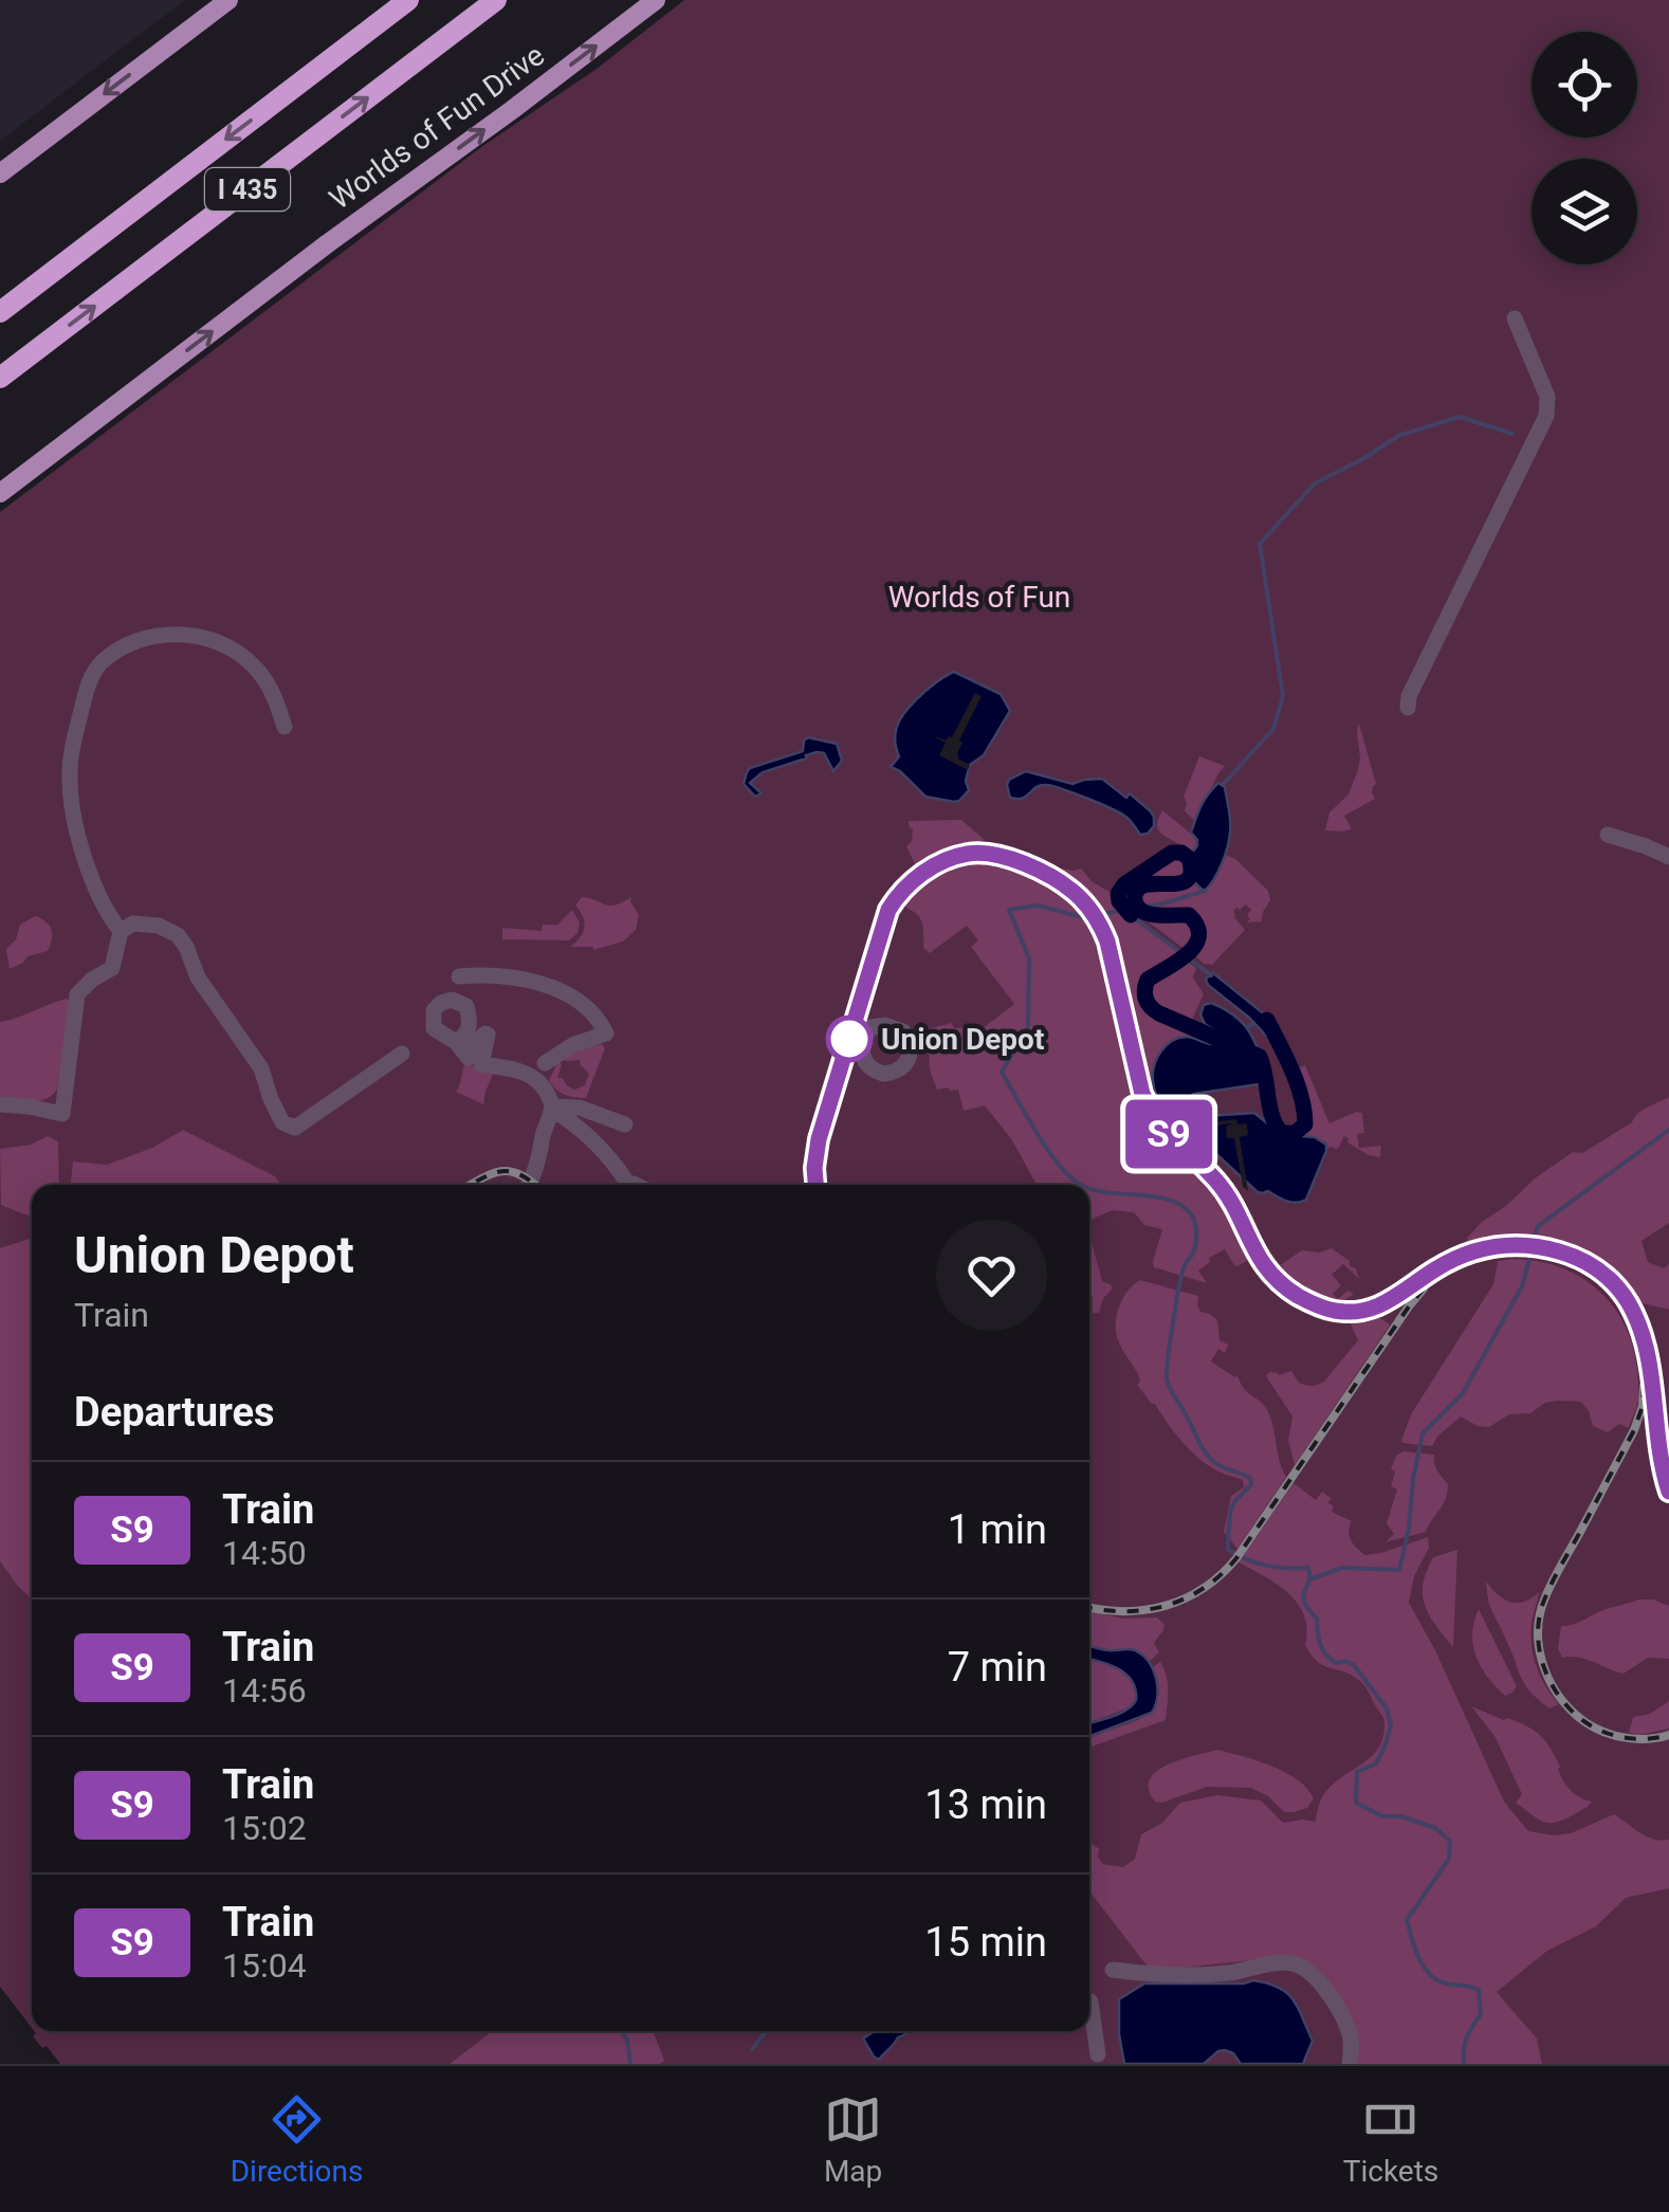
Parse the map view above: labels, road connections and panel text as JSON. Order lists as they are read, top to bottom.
{
  "streets": {
    "highway": ["I 435"],
    "main road": ["Worlds of Fun Drive"]
  },
  "one_way": ["Worlds of Fun Drive"],
  "parks": ["Worlds of Fun"],
  "places": ["Union Depot"],
  "page": {
    "on_map": "S9",
    "heading": [
      ["Union Depot", "Train"],
      "Departures"
    ],
    "list": [
      {
        "mark": "S9",
        "name": "Train",
        "note": "14:50",
        "value": "1 min"
      },
      {
        "mark": "S9",
        "name": "Train",
        "note": "14:56",
        "value": "7 min"
      },
      {
        "mark": "S9",
        "name": "Train",
        "note": "15:02",
        "value": "13 min"
      },
      {
        "mark": "S9",
        "name": "Train",
        "note": "15:04",
        "value": "15 min"
      }
    ],
    "tabs": ["Directions", "Map", "Tickets"]
  }
}
